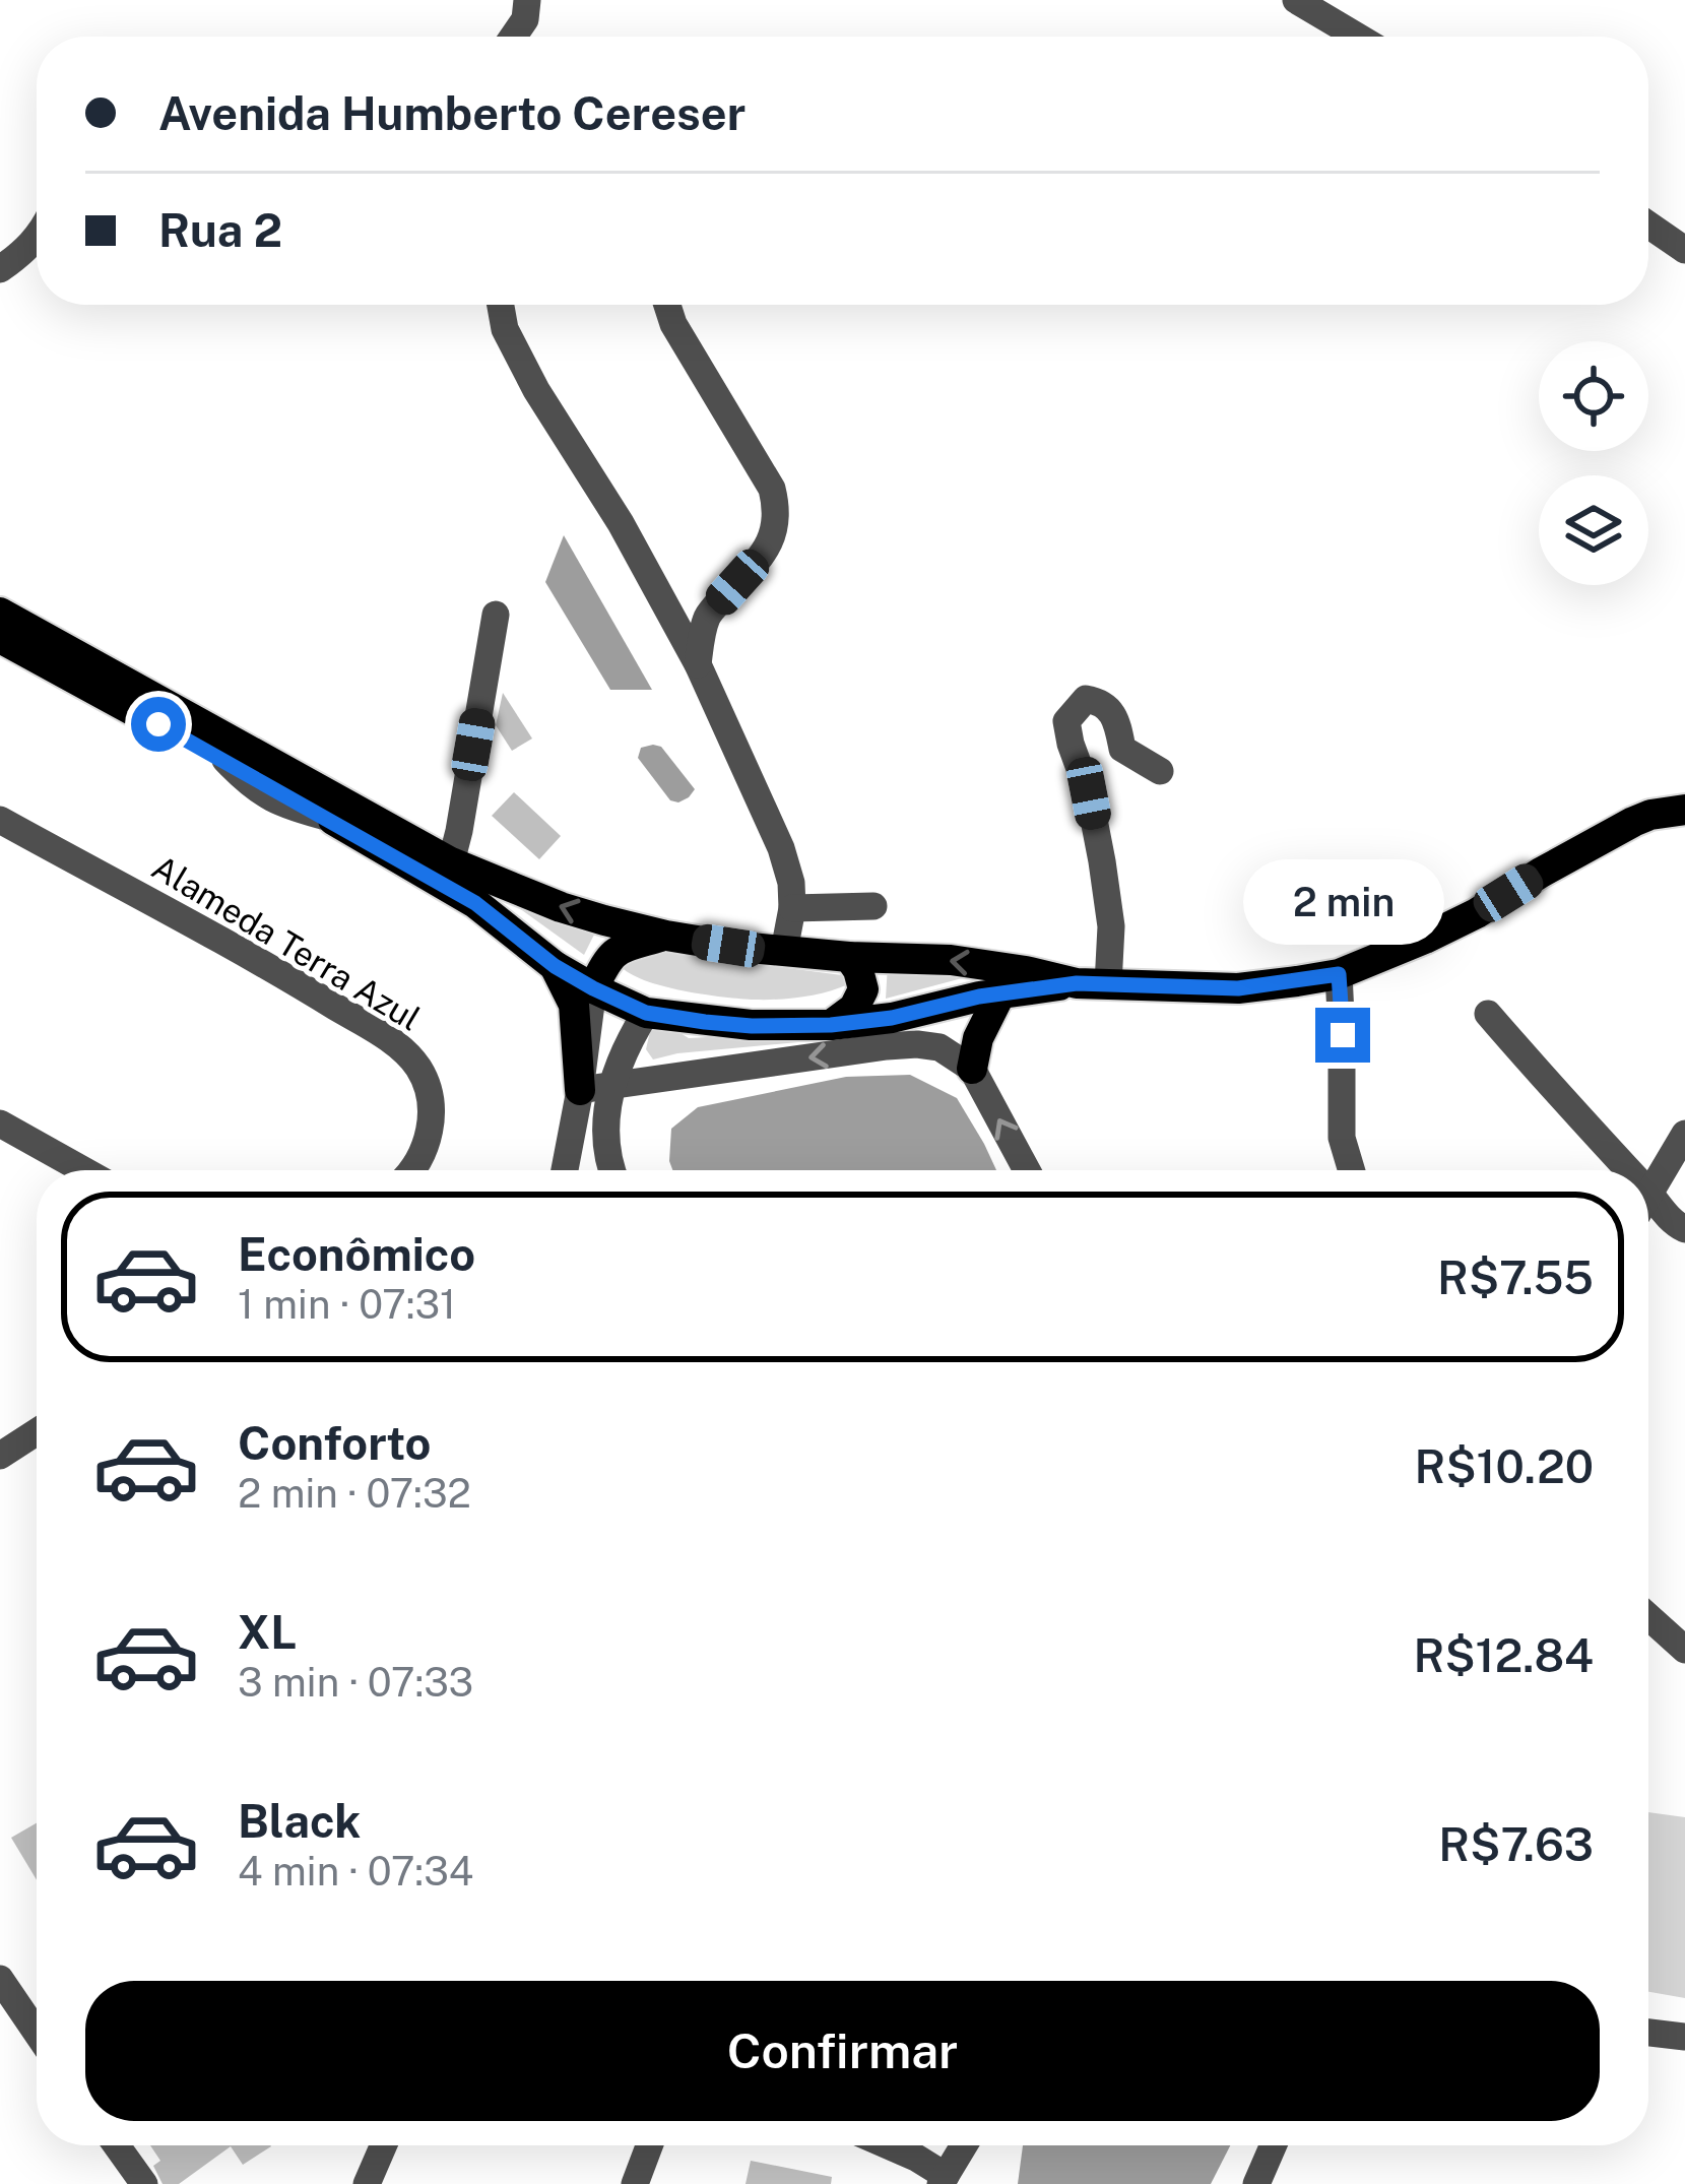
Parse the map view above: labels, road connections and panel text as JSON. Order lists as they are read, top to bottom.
{
  "streets": {
    "street": ["Alameda Terra Azul"]
  },
  "page": {
    "banner": ["Avenida Humberto Cereser", "Rua 2"],
    "bubble": "2 min",
    "list": [
      {
        "name": "Econômico",
        "note": "1 min · 07:31",
        "value": "R$7.55"
      },
      {
        "name": "Conforto",
        "note": "2 min · 07:32",
        "value": "R$10.20"
      },
      {
        "name": "XL",
        "note": "3 min · 07:33",
        "value": "R$12.84"
      },
      {
        "name": "Black",
        "note": "4 min · 07:34",
        "value": "R$7.63"
      }
    ],
    "buttons": "Confirmar"
  }
}
